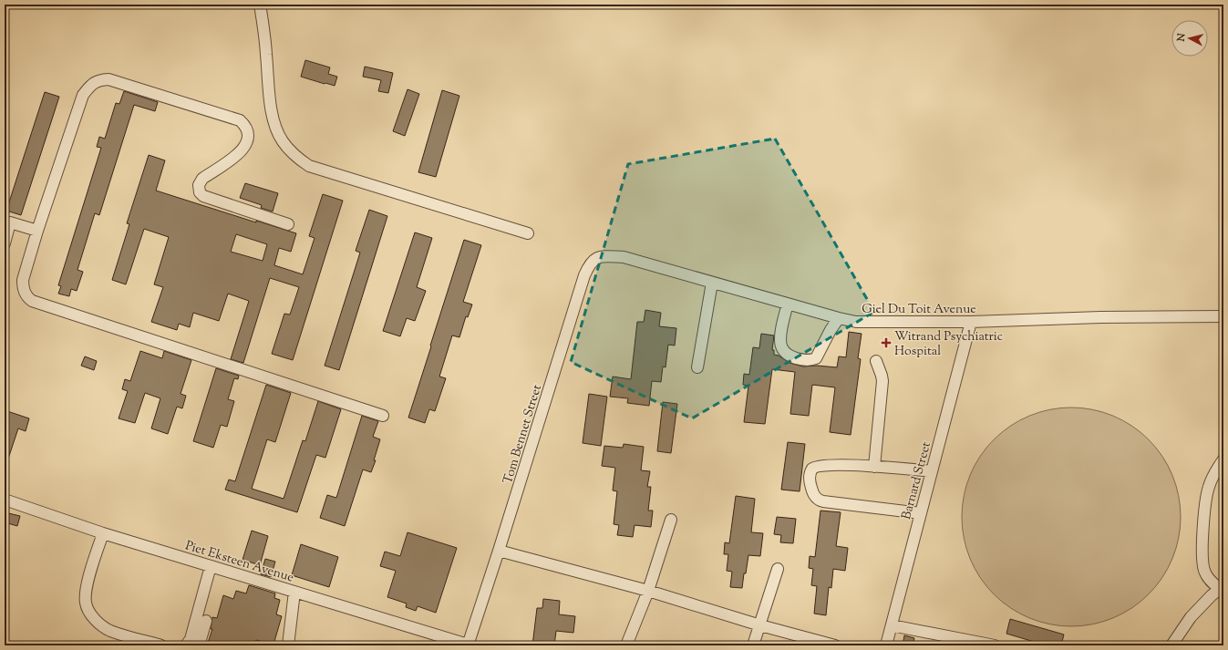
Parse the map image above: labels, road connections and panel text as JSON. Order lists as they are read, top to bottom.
{
  "streets": {
    "street": [
      "Giel Du Toit Avenue",
      "Tom Bennet Street",
      "Barnard Street",
      "Piet Eksteen Avenue"
    ]
  },
  "crossings": [
    ["Giel Du Toit Avenue", "Tom Bennet Street"],
    ["Giel Du Toit Avenue", "Barnard Street"],
    ["Tom Bennet Street", "Piet Eksteen Avenue"]
  ],
  "places": {
    "health": ["Witrand Psychiatric Hospital"]
  },
  "north": "left"
}
